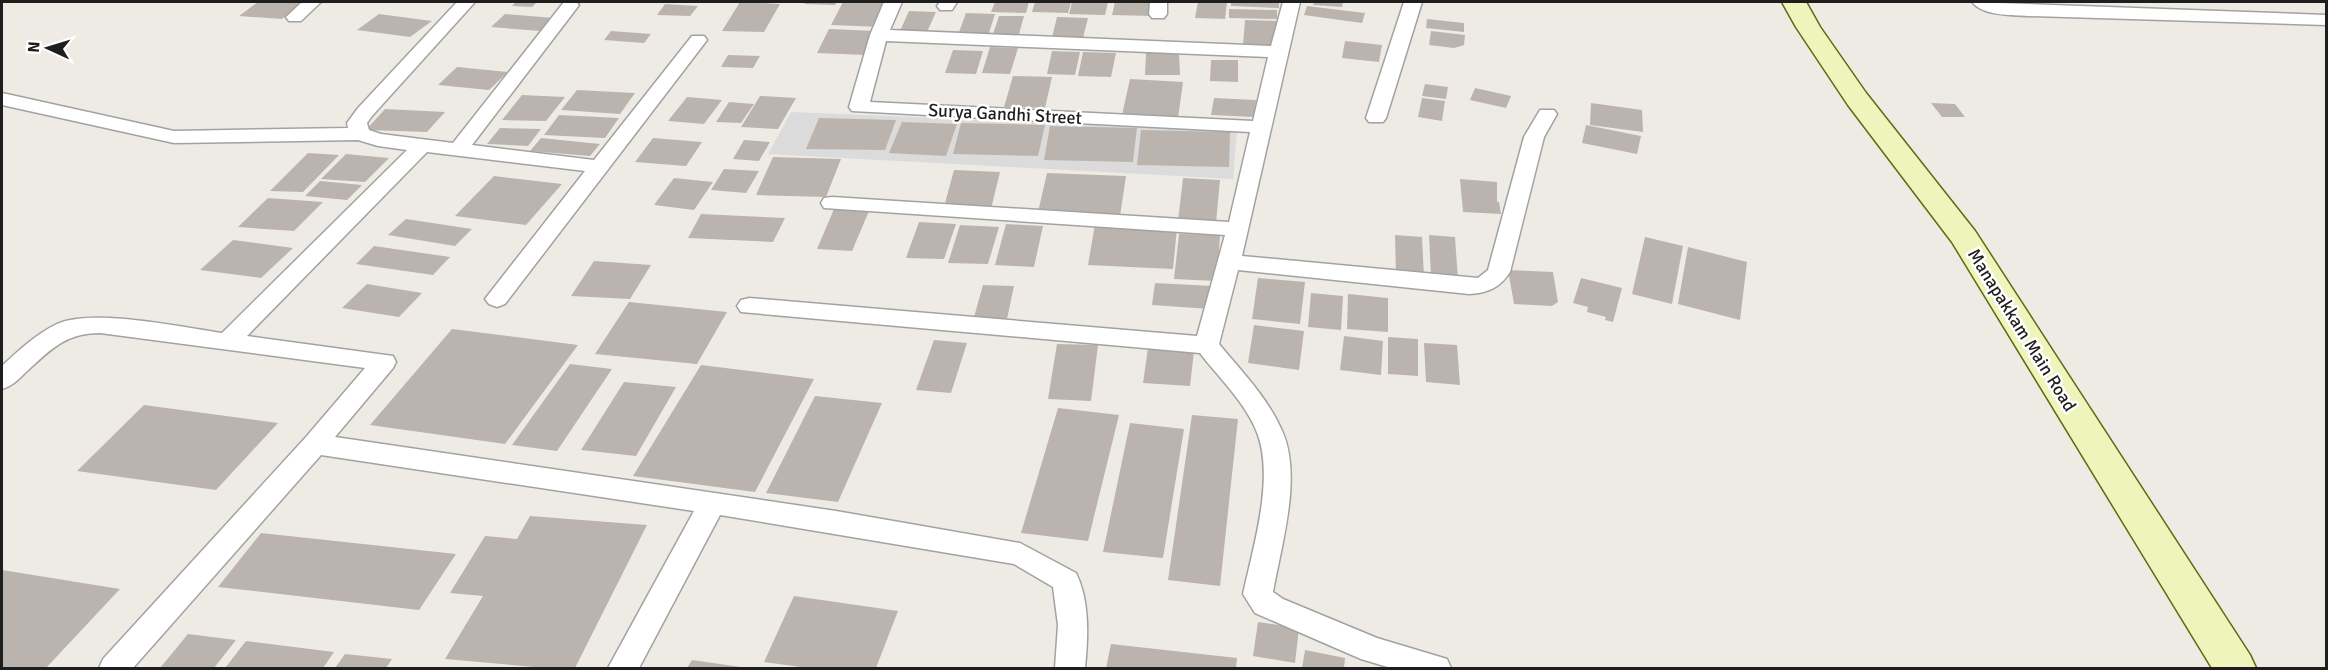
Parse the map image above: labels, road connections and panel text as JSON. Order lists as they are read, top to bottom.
{
  "streets": {
    "main road": ["Manapakkam Main Road"],
    "street": ["Surya Gandhi Street"]
  },
  "north": "left"
}
